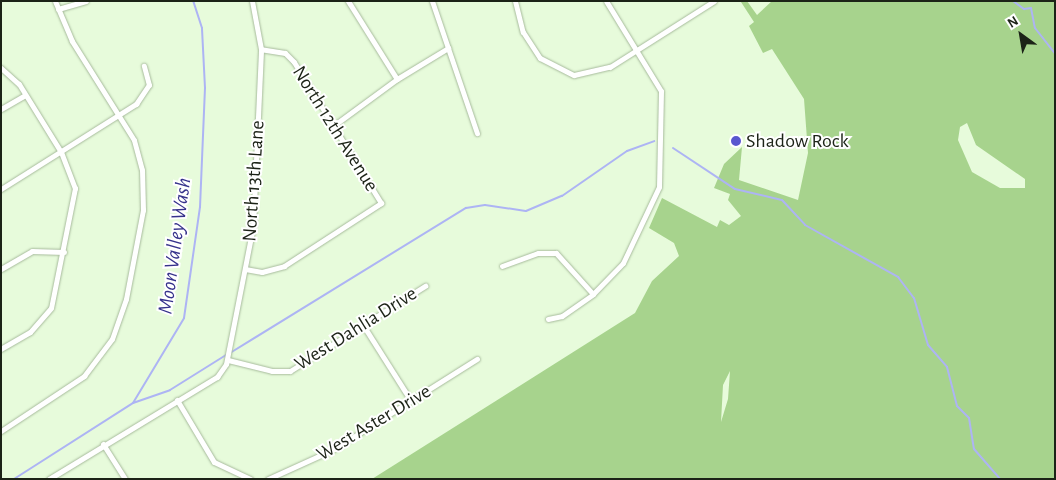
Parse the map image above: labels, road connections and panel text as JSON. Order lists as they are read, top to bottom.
{
  "streets": {
    "street": [
      "North 12th Avenue",
      "North 13th Lane",
      "West Dahlia Drive",
      "West Aster Drive"
    ]
  },
  "crossings": [
    ["North 12th Avenue", "North 13th Lane"],
    ["North 13th Lane", "West Dahlia Drive"]
  ],
  "water": ["Moon Valley Wash"],
  "places": ["Shadow Rock"],
  "north": "top left"
}
